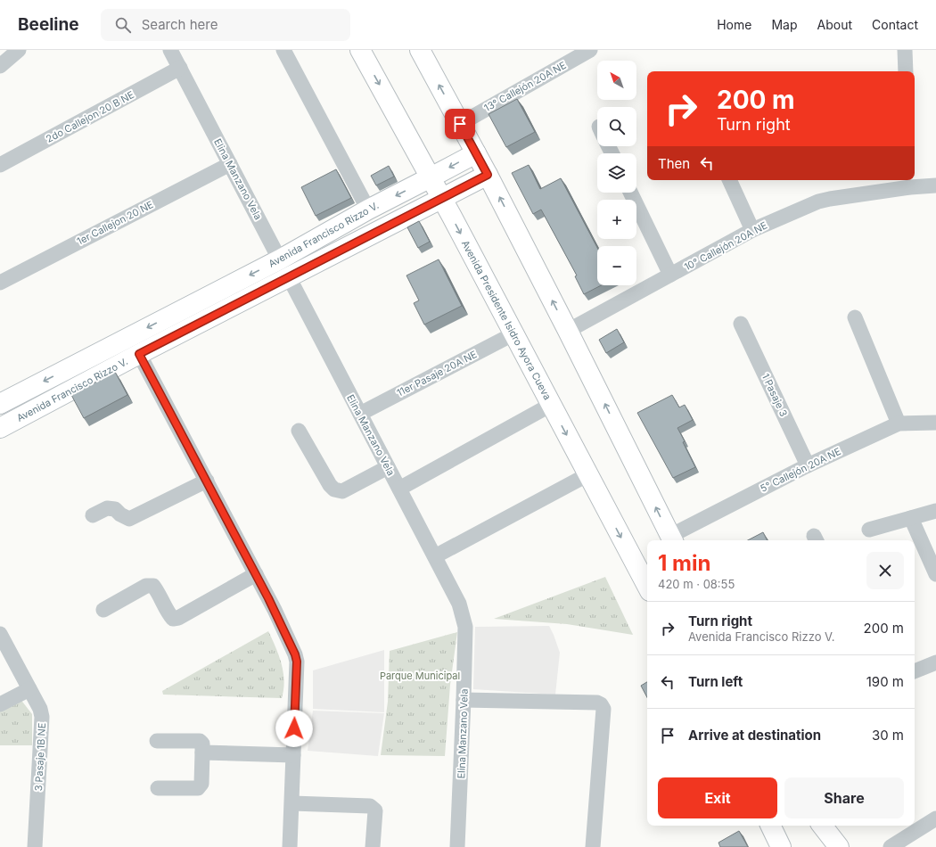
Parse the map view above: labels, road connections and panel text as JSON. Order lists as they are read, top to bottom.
{
  "streets": {
    "main road": ["Avenida Francisco Rizzo V.", "Avenida Presidente Isidro Ayora Cueva"],
    "street": [
      "13° Callejón 20A NE",
      "2do Callejon 20 B NE",
      "Elina Manzano Vela",
      "1er Callejon 20 NE",
      "10° Callejón 20A NE",
      "11er Pasaje 20A NE",
      "1 Pasaje 3",
      "5° Callejón 20A NE",
      "3 Pasaje 1B NE"
    ]
  },
  "crossings": [
    ["2do Callejon 20 B NE", "Elina Manzano Vela"],
    ["Elina Manzano Vela", "1er Callejon 20 NE"],
    ["Elina Manzano Vela", "Avenida Francisco Rizzo V."],
    ["Elina Manzano Vela", "11er Pasaje 20A NE"],
    ["Avenida Francisco Rizzo V.", "Avenida Presidente Isidro Ayora Cueva"],
    ["Avenida Presidente Isidro Ayora Cueva", "11er Pasaje 20A NE"],
    ["1 Pasaje 3", "5° Callejón 20A NE"]
  ],
  "parks": ["Parque Municipal"],
  "north": "top left",
  "page": {
    "header": "Beeline",
    "search": "Search here",
    "nav": [
      "Home",
      "Map",
      "About",
      "Contact"
    ],
    "map_buttons": ["+", "−"],
    "turn": ["200 m", "Turn right"],
    "then": "Then",
    "heading": ["1 min", "420 m · 08:55"],
    "list": [
      {
        "name": "Turn right",
        "note": "Avenida Francisco Rizzo V.",
        "value": "200 m"
      },
      {
        "name": "Turn left",
        "value": "190 m"
      },
      {
        "name": "Arrive at destination",
        "value": "30 m"
      }
    ],
    "buttons": ["Exit", "Share"]
  }
}
